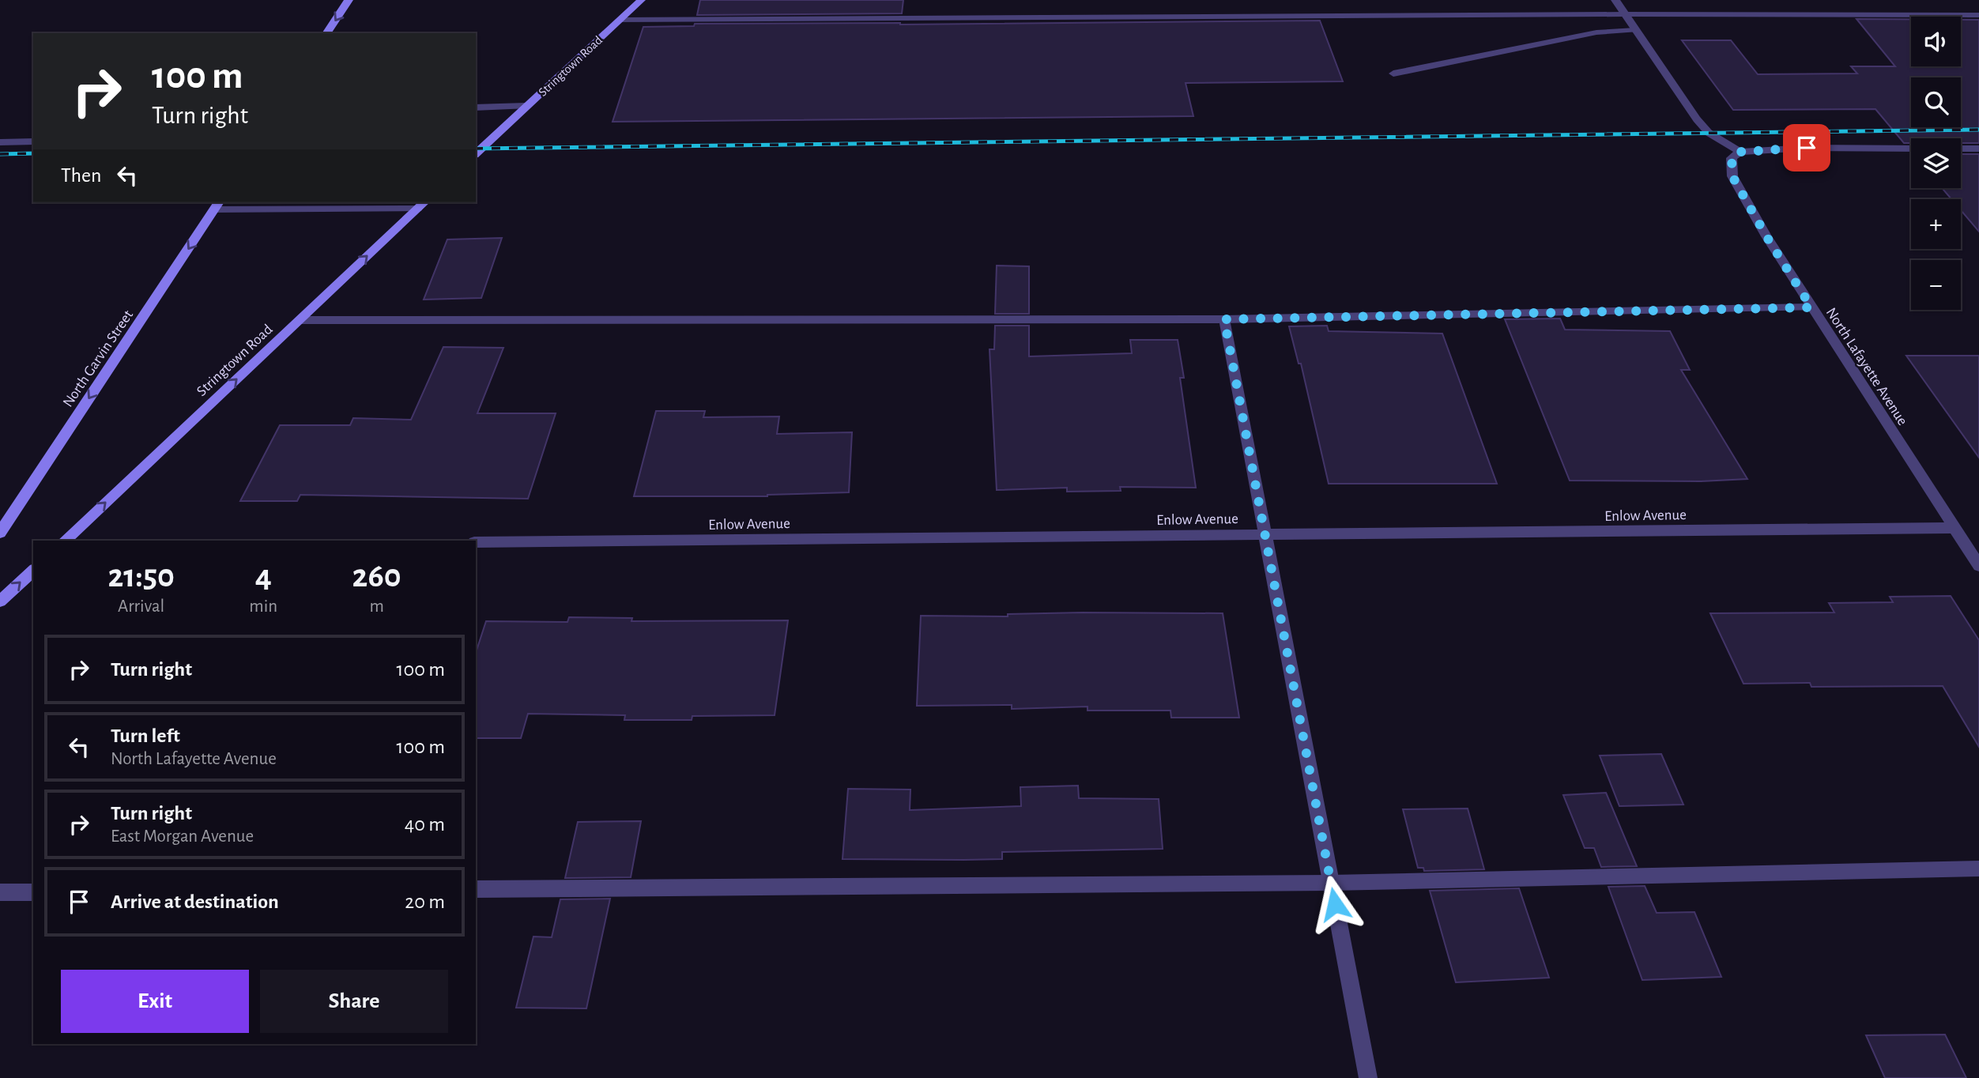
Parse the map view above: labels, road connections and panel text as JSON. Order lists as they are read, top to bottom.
{
  "streets": {
    "main road": ["Stringtown Road", "North Garvin Street"],
    "street": ["North Lafayette Avenue", "Enlow Avenue"]
  },
  "crossings": [
    ["North Lafayette Avenue", "Enlow Avenue"]
  ],
  "one_way": ["Stringtown Road", "North Garvin Street"],
  "page": {
    "map_buttons": ["+", "−"],
    "turn": ["100 m", "Turn right"],
    "then": "Then",
    "eta": [
      "21:50",
      "Arrival",
      "4",
      "min",
      "260",
      "m"
    ],
    "list": [
      {
        "name": "Turn right",
        "value": "100 m"
      },
      {
        "name": "Turn left",
        "note": "North Lafayette Avenue",
        "value": "100 m"
      },
      {
        "name": "Turn right",
        "note": "East Morgan Avenue",
        "value": "40 m"
      },
      {
        "name": "Arrive at destination",
        "value": "20 m"
      }
    ],
    "buttons": ["Exit", "Share"]
  }
}
